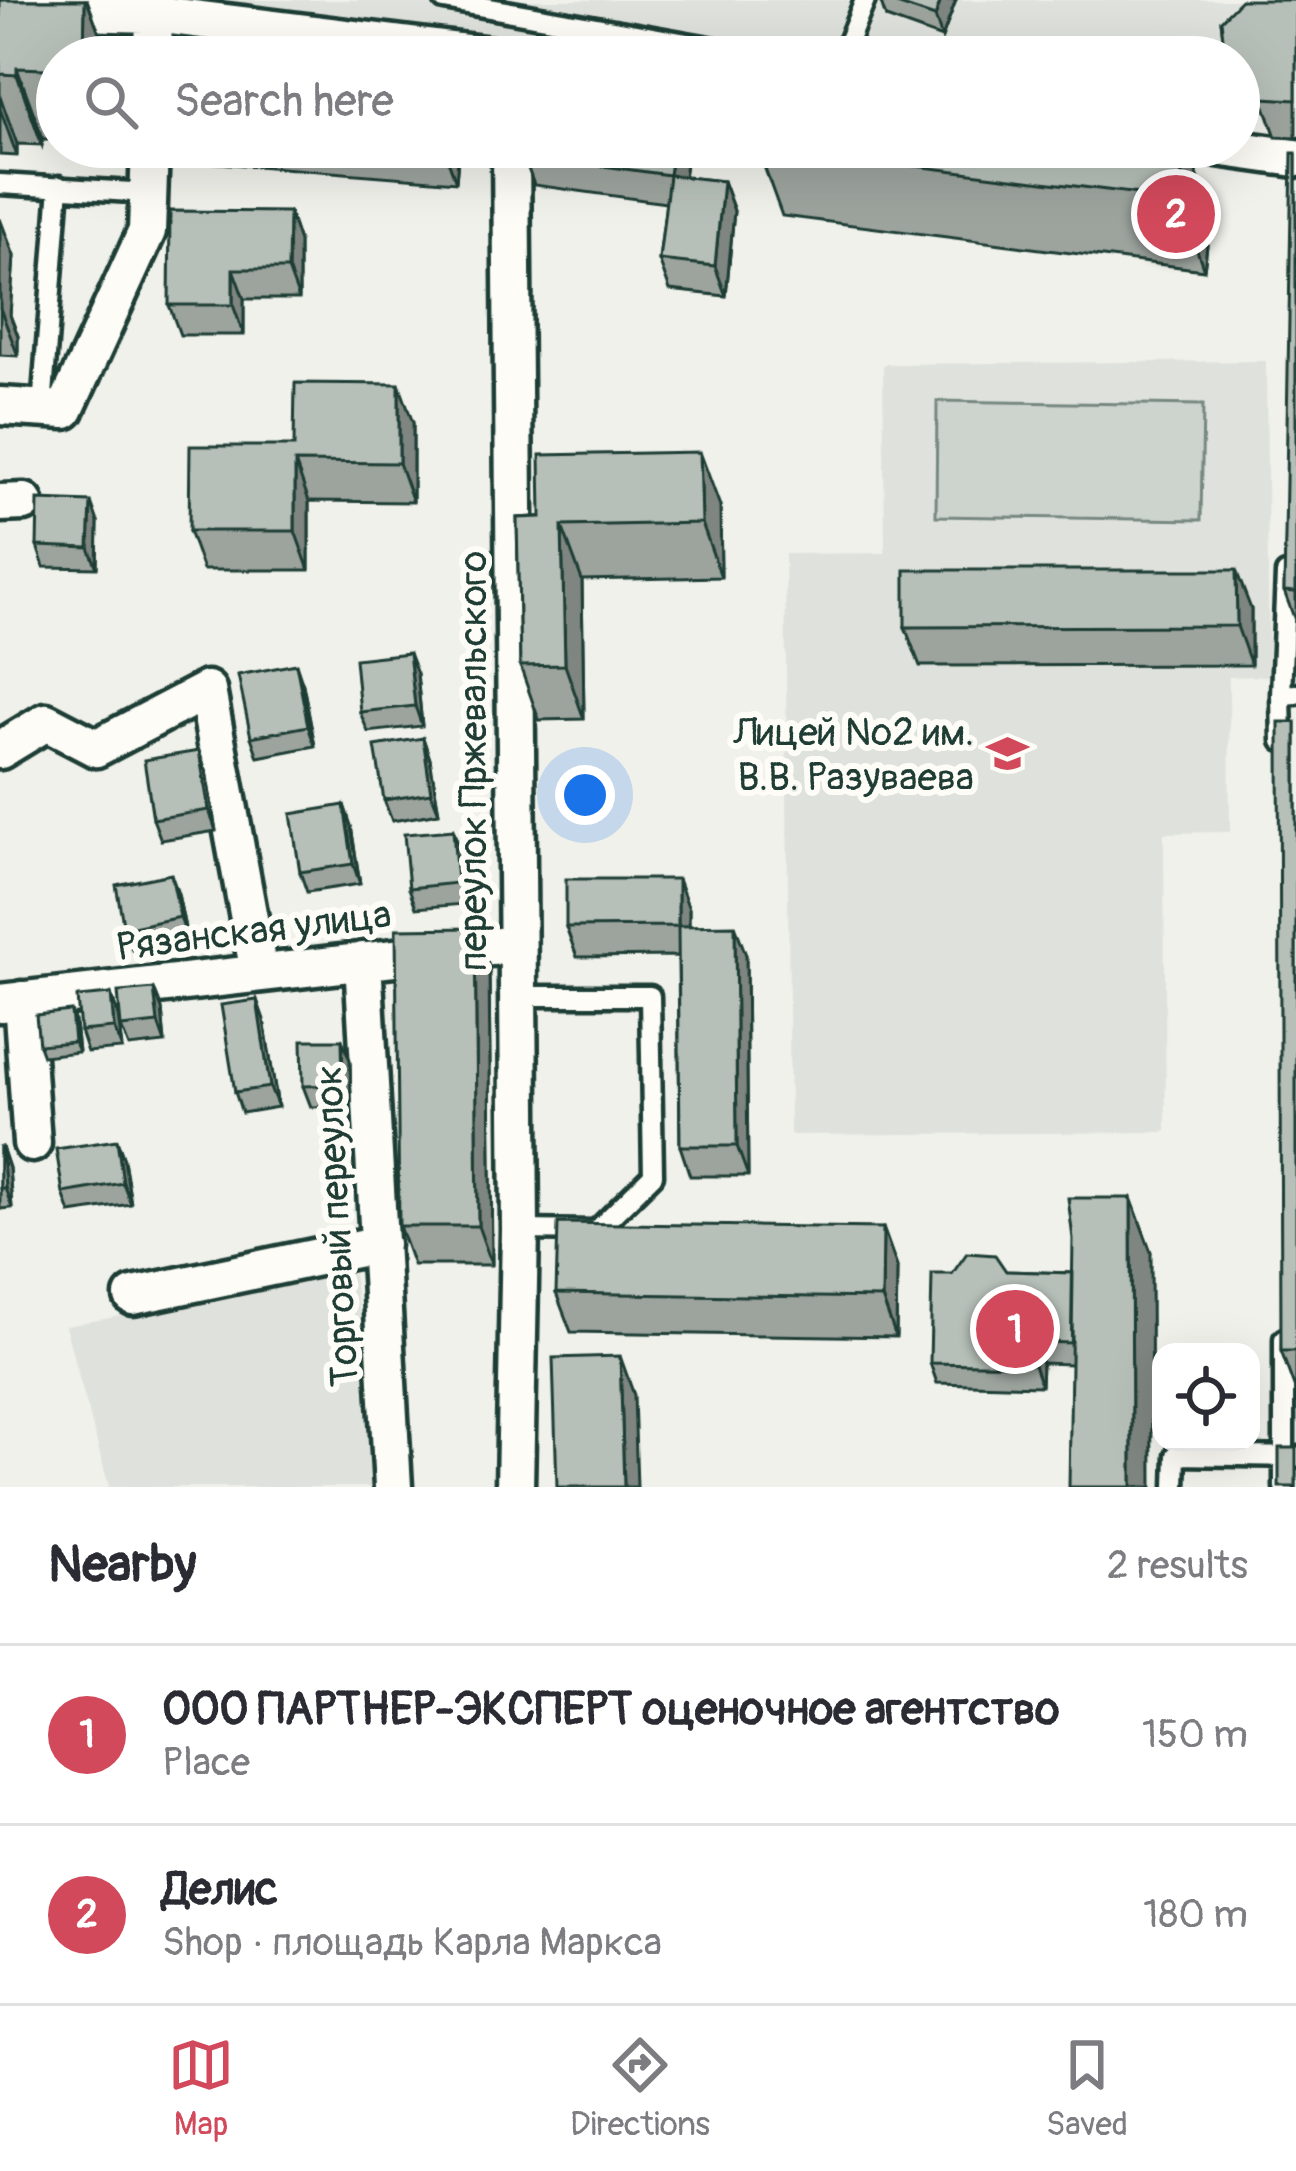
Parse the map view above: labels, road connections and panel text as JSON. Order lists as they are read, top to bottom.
{
  "streets": {
    "street": ["переулок Пржевальского", "Рязанская улица", "Торговый переулок"]
  },
  "crossings": [
    ["переулок Пржевальского", "Рязанская улица"],
    ["Рязанская улица", "Торговый переулок"]
  ],
  "places": {
    "school or university": ["Лицей №2 им. В.В. Разуваева"]
  },
  "page": {
    "search": "Search here",
    "pins": ["2", "1"],
    "heading": ["Nearby", "2 results"],
    "list": [
      {
        "mark": "1",
        "name": "ООО ПАРТНЕР-ЭКСПЕРТ оценочное агентство",
        "note": "Place",
        "value": "150 m"
      },
      {
        "mark": "2",
        "name": "Делис",
        "note": "Shop · площадь Карла Маркса",
        "value": "180 m"
      }
    ],
    "nav": ["Map", "Directions", "Saved"]
  }
}
